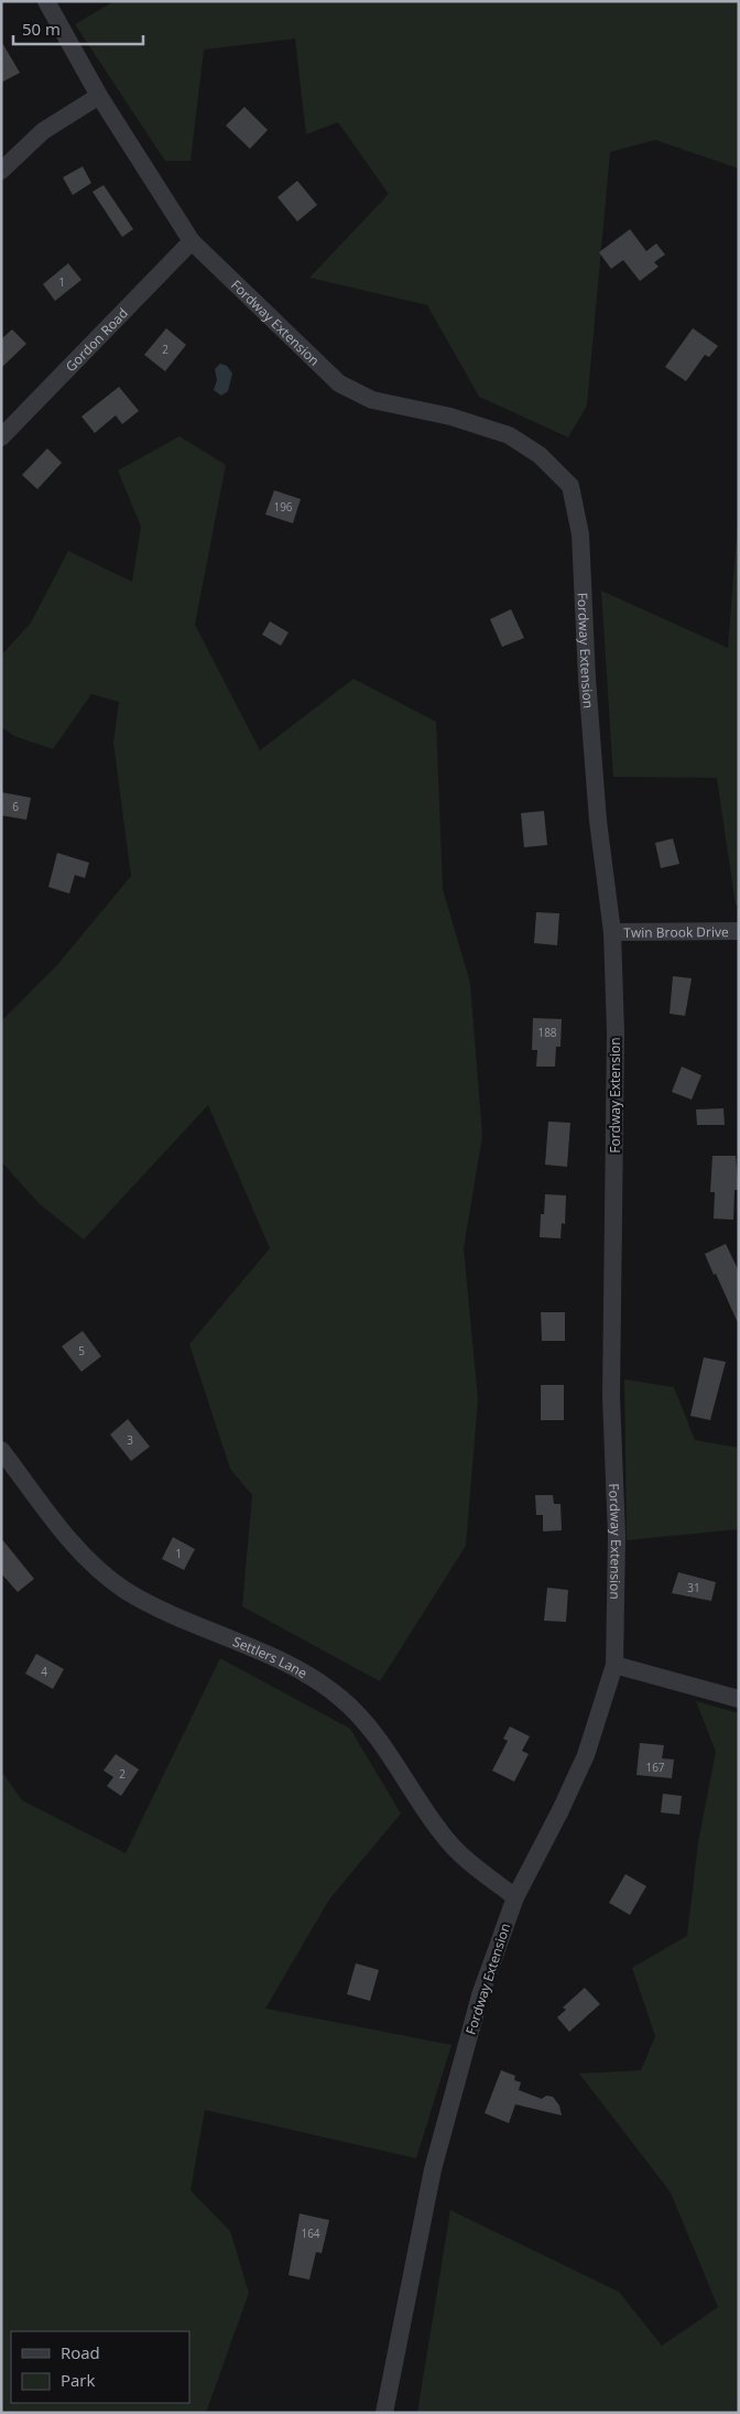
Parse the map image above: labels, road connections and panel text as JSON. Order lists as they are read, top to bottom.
{
  "streets": {
    "street": [
      "Fordway Extension",
      "Gordon Road",
      "Twin Brook Drive",
      "Settlers Lane"
    ]
  },
  "crossings": [
    ["Fordway Extension", "Gordon Road"],
    ["Fordway Extension", "Twin Brook Drive"],
    ["Fordway Extension", "Settlers Lane"]
  ],
  "house_numbers": [
    "1",
    "2",
    "196",
    "6",
    "188",
    "5",
    "3",
    "1",
    "31",
    "4",
    "167",
    "2",
    "164"
  ],
  "legend": ["Road", "Park"],
  "scale_bar": "50 m"
}
